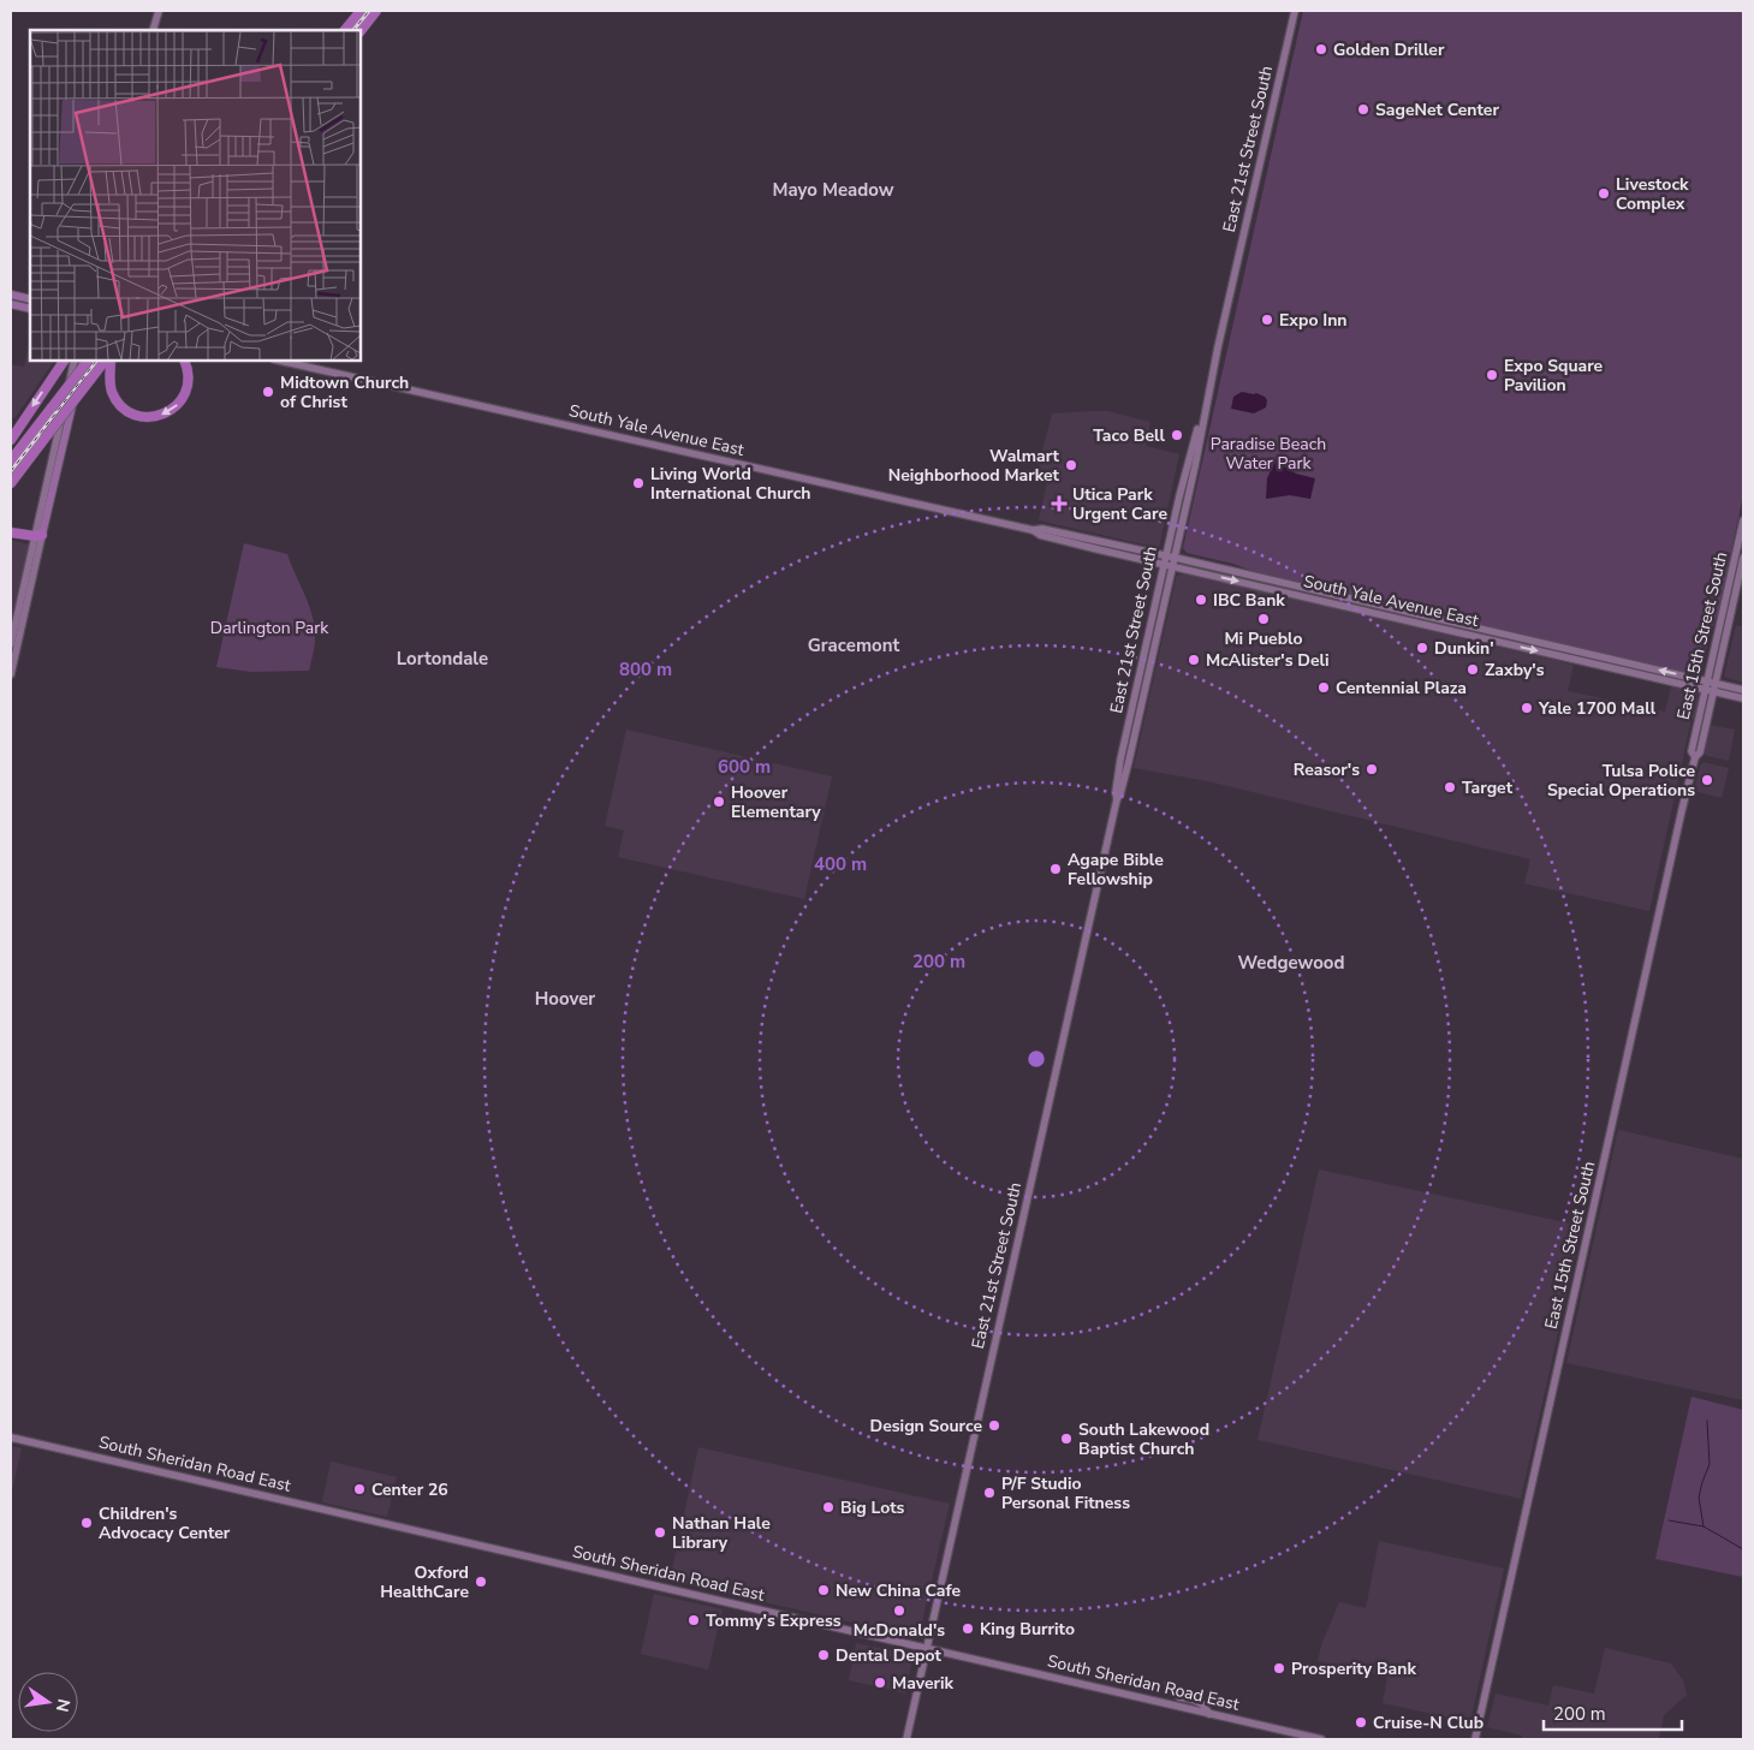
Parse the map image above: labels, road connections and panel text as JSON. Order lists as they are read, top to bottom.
{
  "streets": {
    "main road": [
      "East 21st Street South",
      "South Yale Avenue East",
      "East 15th Street South",
      "South Sheridan Road East"
    ]
  },
  "crossings": [
    ["East 21st Street South", "South Yale Avenue East"],
    ["East 21st Street South", "South Sheridan Road East"],
    ["South Yale Avenue East", "East 15th Street South"]
  ],
  "districts": [
    "Mayo Meadow",
    "Gracemont",
    "Lortondale",
    "Wedgewood",
    "Hoover"
  ],
  "parks": ["Paradise Beach Water Park", "Darlington Park"],
  "places": {
    "other": [
      "Golden Driller",
      "SageNet Center",
      "Livestock Complex",
      "Expo Inn",
      "Expo Square Pavilion",
      "Midtown Church of Christ",
      "Taco Bell",
      "Walmart Neighborhood Market",
      "Living World International Church",
      "IBC Bank",
      "Mi Pueblo",
      "Dunkin'",
      "McAlister's Deli",
      "Zaxby's",
      "Centennial Plaza",
      "Yale 1700 Mall",
      "Reasor's",
      "Tulsa Police Special Operations",
      "Target",
      "Hoover Elementary",
      "Agape Bible Fellowship",
      "Design Source",
      "South Lakewood Baptist Church",
      "Center 26",
      "P/F Studio Personal Fitness",
      "Big Lots",
      "Children's Advocacy Center",
      "Nathan Hale Library",
      "Oxford HealthCare",
      "New China Cafe",
      "McDonald's",
      "Tommy's Express",
      "King Burrito",
      "Dental Depot",
      "Prosperity Bank",
      "Maverik",
      "Cruise-N Club"
    ],
    "health": ["Utica Park Urgent Care"]
  },
  "scale_bar": "200 m",
  "north": "right",
  "rings": [
    "800 m",
    "600 m",
    "400 m",
    "200 m"
  ]
}
